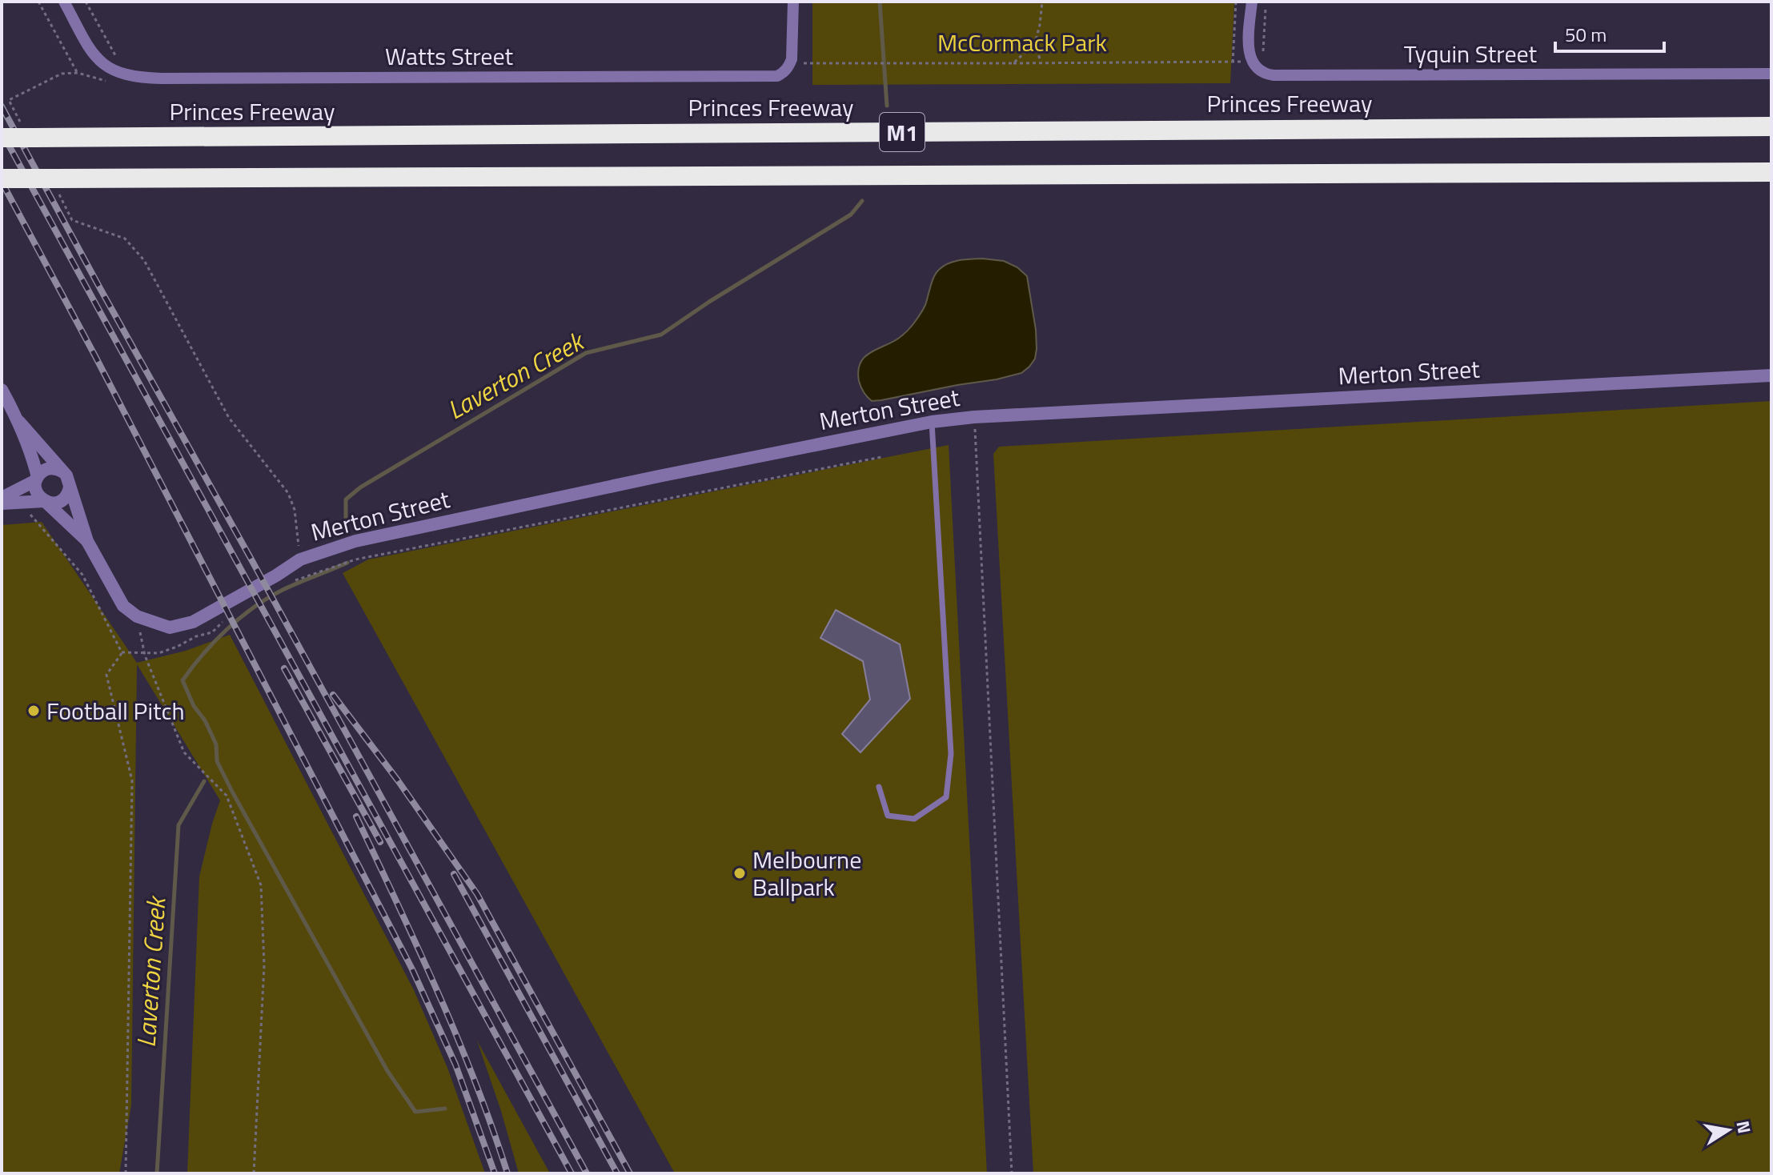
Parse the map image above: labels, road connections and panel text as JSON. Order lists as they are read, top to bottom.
{
  "streets": {
    "highway": ["Princes Freeway", "M1"],
    "street": ["Tyquin Street", "Watts Street", "Merton Street"]
  },
  "water": ["Laverton Creek"],
  "parks": ["McCormack Park"],
  "places": ["Football Pitch", "Melbourne Ballpark"],
  "scale_bar": "50 m",
  "north": "right"
}
